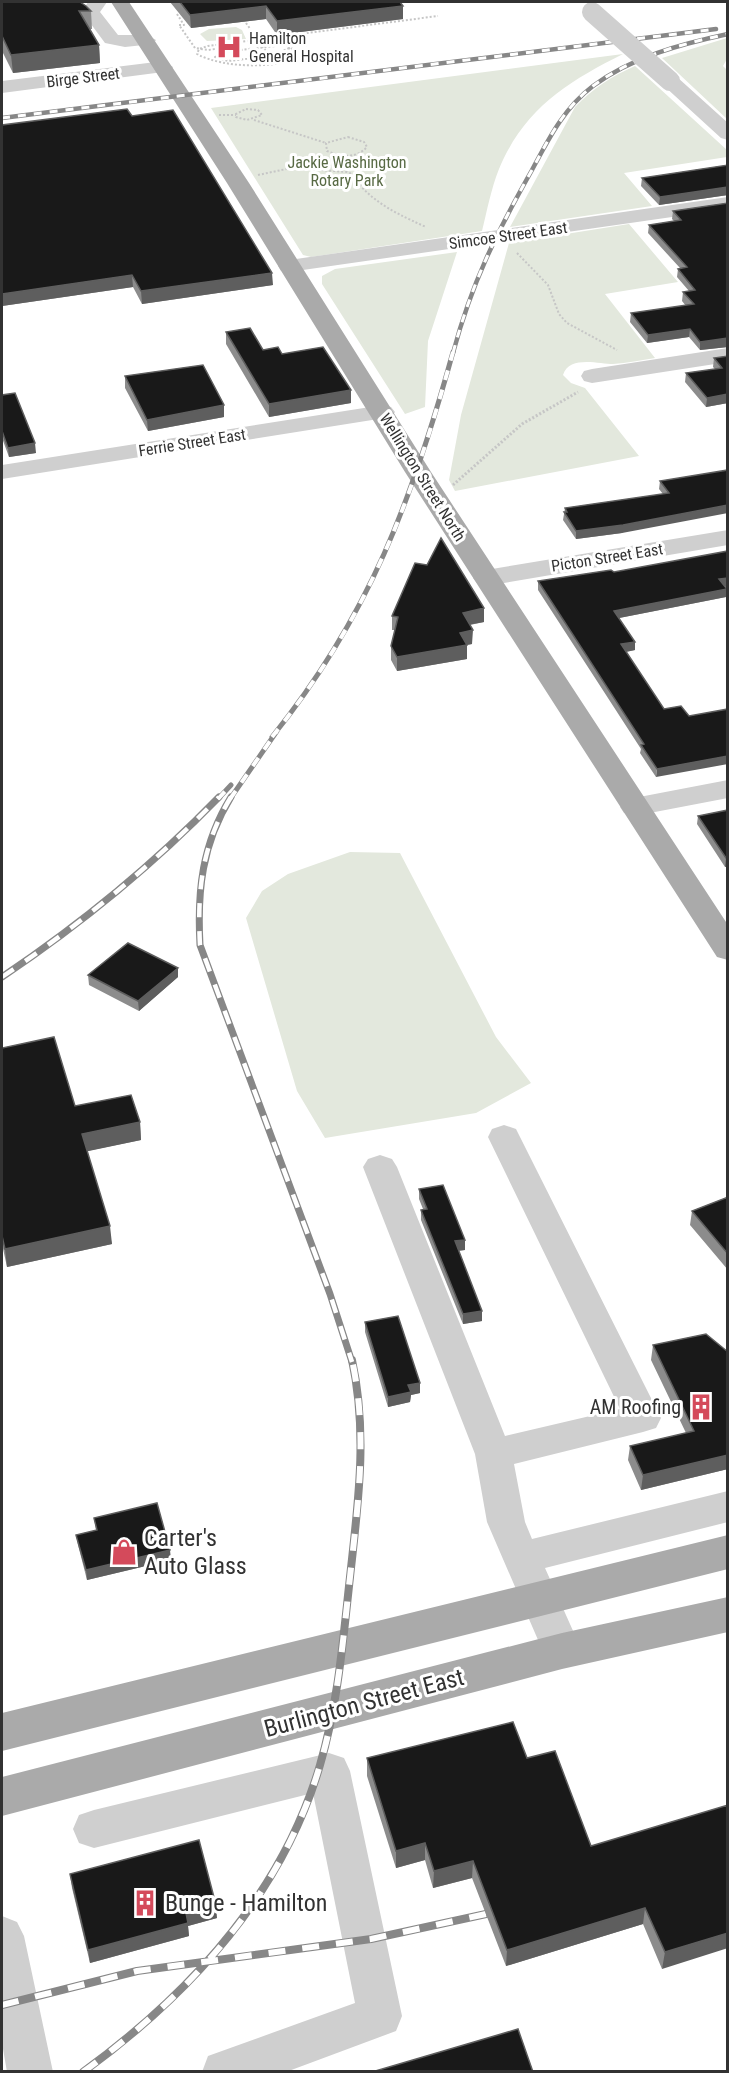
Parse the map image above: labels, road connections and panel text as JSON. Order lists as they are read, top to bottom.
{
  "streets": {
    "main road": ["Wellington Street North", "Burlington Street East"],
    "street": [
      "Birge Street",
      "Simcoe Street East",
      "Ferrie Street East",
      "Picton Street East"
    ]
  },
  "crossings": [
    ["Birge Street", "Wellington Street North"],
    ["Simcoe Street East", "Wellington Street North"],
    ["Ferrie Street East", "Wellington Street North"],
    ["Wellington Street North", "Picton Street East"]
  ],
  "parks": ["Jackie Washington Rotary Park"],
  "places": {
    "hospital": ["Hamilton General Hospital"],
    "building": ["AM Roofing", "Bunge - Hamilton"],
    "shop": ["Carter's Auto Glass"]
  }
}
